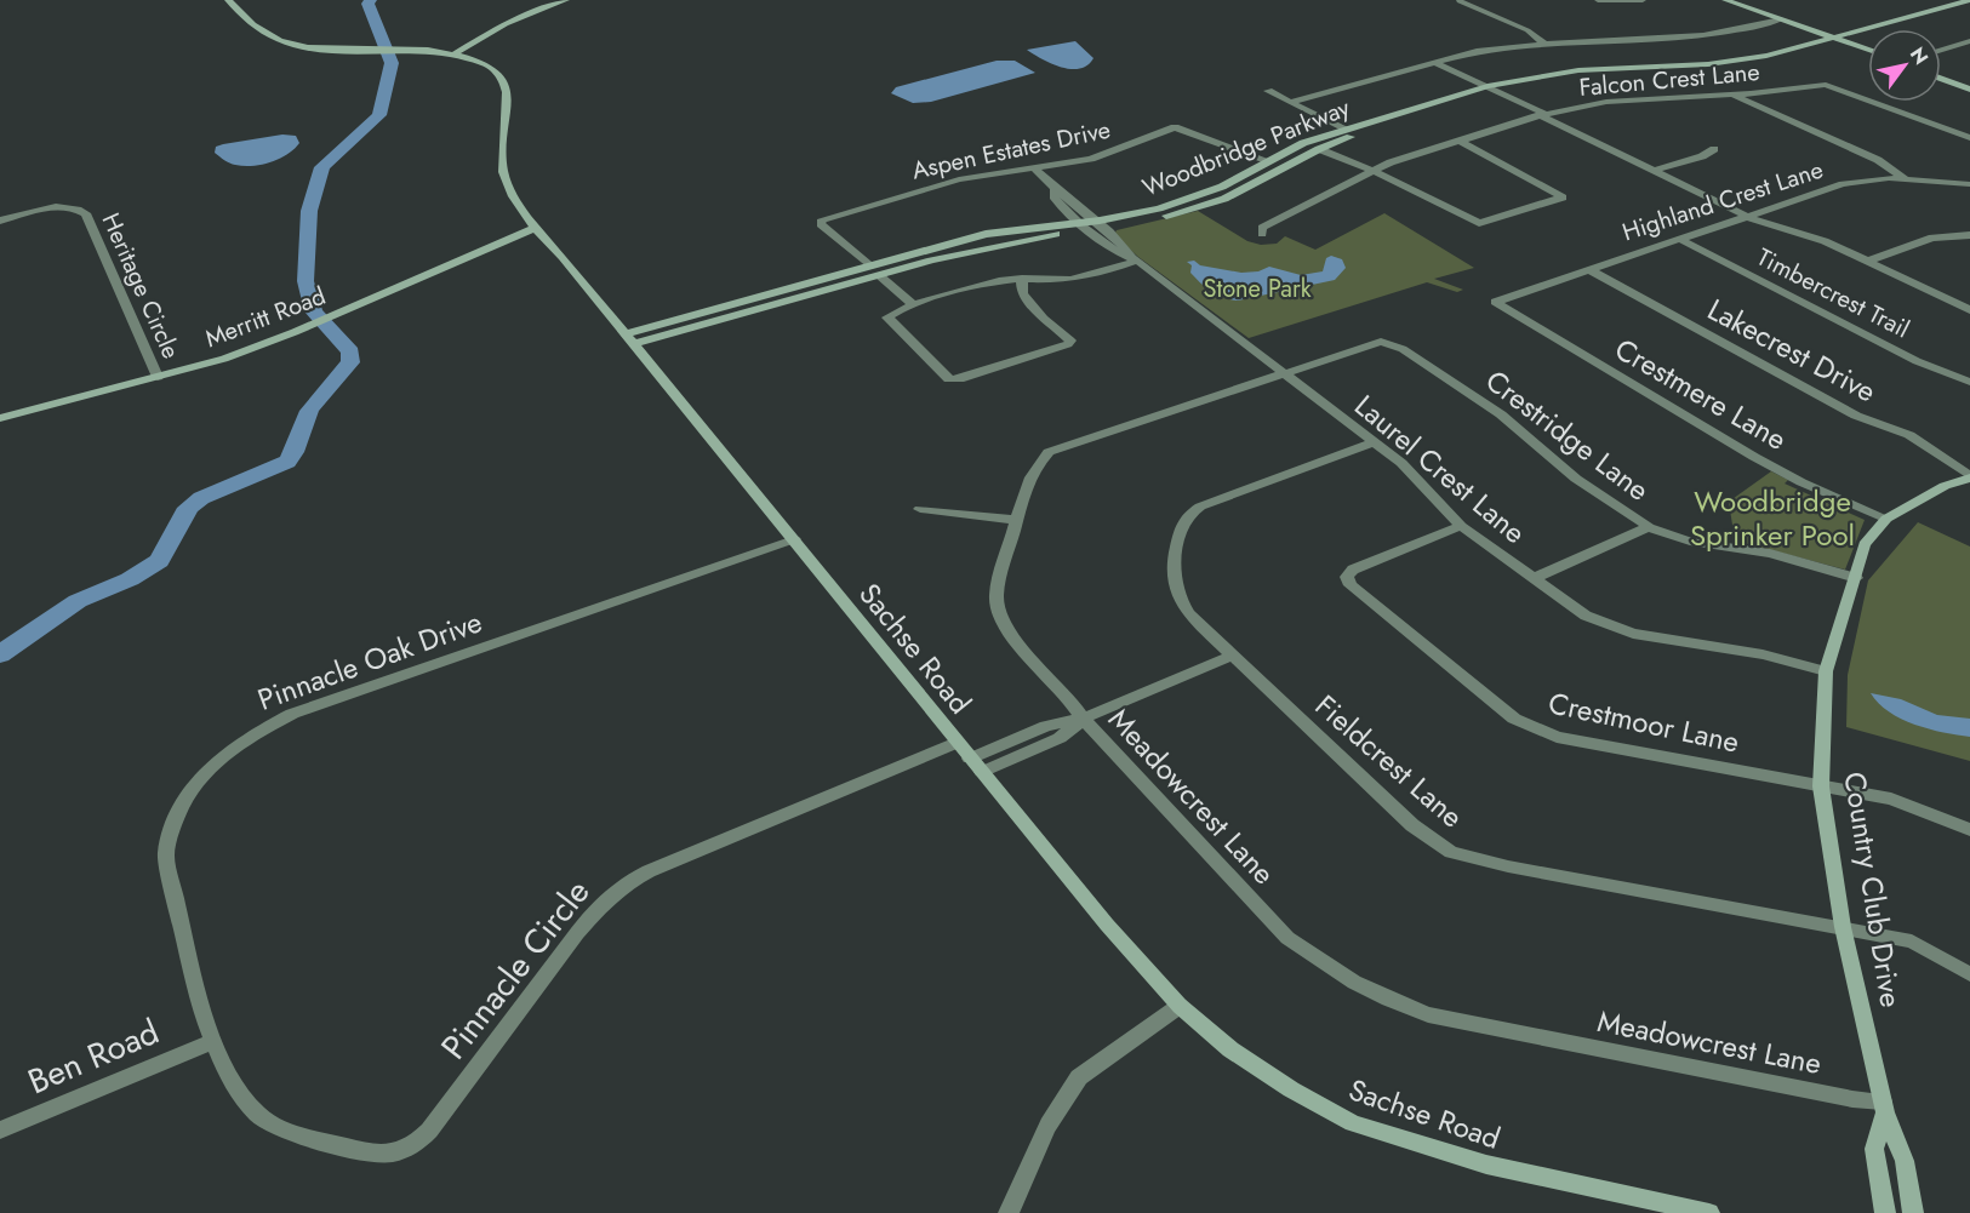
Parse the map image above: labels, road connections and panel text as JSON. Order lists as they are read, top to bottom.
{
  "streets": {
    "main road": [
      "Woodbridge Parkway",
      "Merritt Road",
      "Sachse Road",
      "Country Club Drive"
    ],
    "street": [
      "Falcon Crest Lane",
      "Aspen Estates Drive",
      "Highland Crest Lane",
      "Heritage Circle",
      "Timbercrest Trail",
      "Lakecrest Drive",
      "Crestmere Lane",
      "Crestridge Lane",
      "Laurel Crest Lane",
      "Pinnacle Oak Drive",
      "Crestmoor Lane",
      "Fieldcrest Lane",
      "Meadowcrest Lane",
      "Pinnacle Circle",
      "Ben Road"
    ]
  },
  "crossings": [
    ["Woodbridge Parkway", "Aspen Estates Drive"],
    ["Woodbridge Parkway", "Laurel Crest Lane"],
    ["Woodbridge Parkway", "Sachse Road"],
    ["Highland Crest Lane", "Timbercrest Trail"],
    ["Highland Crest Lane", "Lakecrest Drive"],
    ["Highland Crest Lane", "Crestmere Lane"],
    ["Heritage Circle", "Merritt Road"],
    ["Merritt Road", "Sachse Road"],
    ["Lakecrest Drive", "Country Club Drive"],
    ["Crestmere Lane", "Country Club Drive"],
    ["Crestridge Lane", "Meadowcrest Lane"],
    ["Crestridge Lane", "Country Club Drive"],
    ["Laurel Crest Lane", "Crestmoor Lane"],
    ["Laurel Crest Lane", "Fieldcrest Lane"],
    ["Laurel Crest Lane", "Meadowcrest Lane"],
    ["Laurel Crest Lane", "Country Club Drive"],
    ["Sachse Road", "Pinnacle Oak Drive"],
    ["Sachse Road", "Pinnacle Circle"],
    ["Pinnacle Oak Drive", "Pinnacle Circle"],
    ["Pinnacle Oak Drive", "Ben Road"],
    ["Crestmoor Lane", "Country Club Drive"],
    ["Fieldcrest Lane", "Country Club Drive"],
    ["Meadowcrest Lane", "Country Club Drive"],
    ["Pinnacle Circle", "Ben Road"]
  ],
  "parks": ["Stone Park", "Woodbridge Sprinker Pool"],
  "north": "top right"
}
